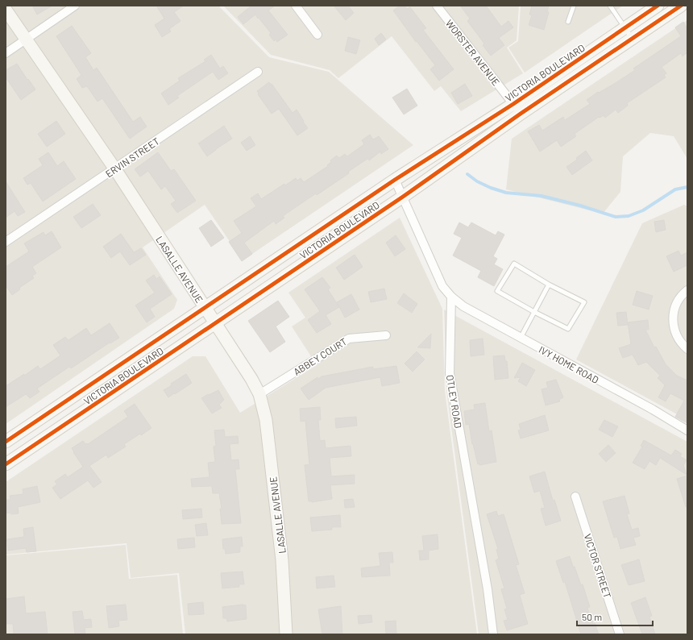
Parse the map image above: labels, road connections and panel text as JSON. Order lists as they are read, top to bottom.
{
  "streets": {
    "main road": ["VICTORIA BOULEVARD", "LASALLE AVENUE"],
    "street": [
      "WORSTER AVENUE",
      "ERVIN STREET",
      "ABBEY COURT",
      "IVY HOME ROAD",
      "OTLEY ROAD",
      "VICTOR STREET"
    ]
  },
  "crossings": [
    ["WORSTER AVENUE", "VICTORIA BOULEVARD"],
    ["VICTORIA BOULEVARD", "LASALLE AVENUE"],
    ["ERVIN STREET", "LASALLE AVENUE"],
    ["LASALLE AVENUE", "ABBEY COURT"],
    ["IVY HOME ROAD", "OTLEY ROAD"]
  ],
  "scale_bar": "50 m"
}
